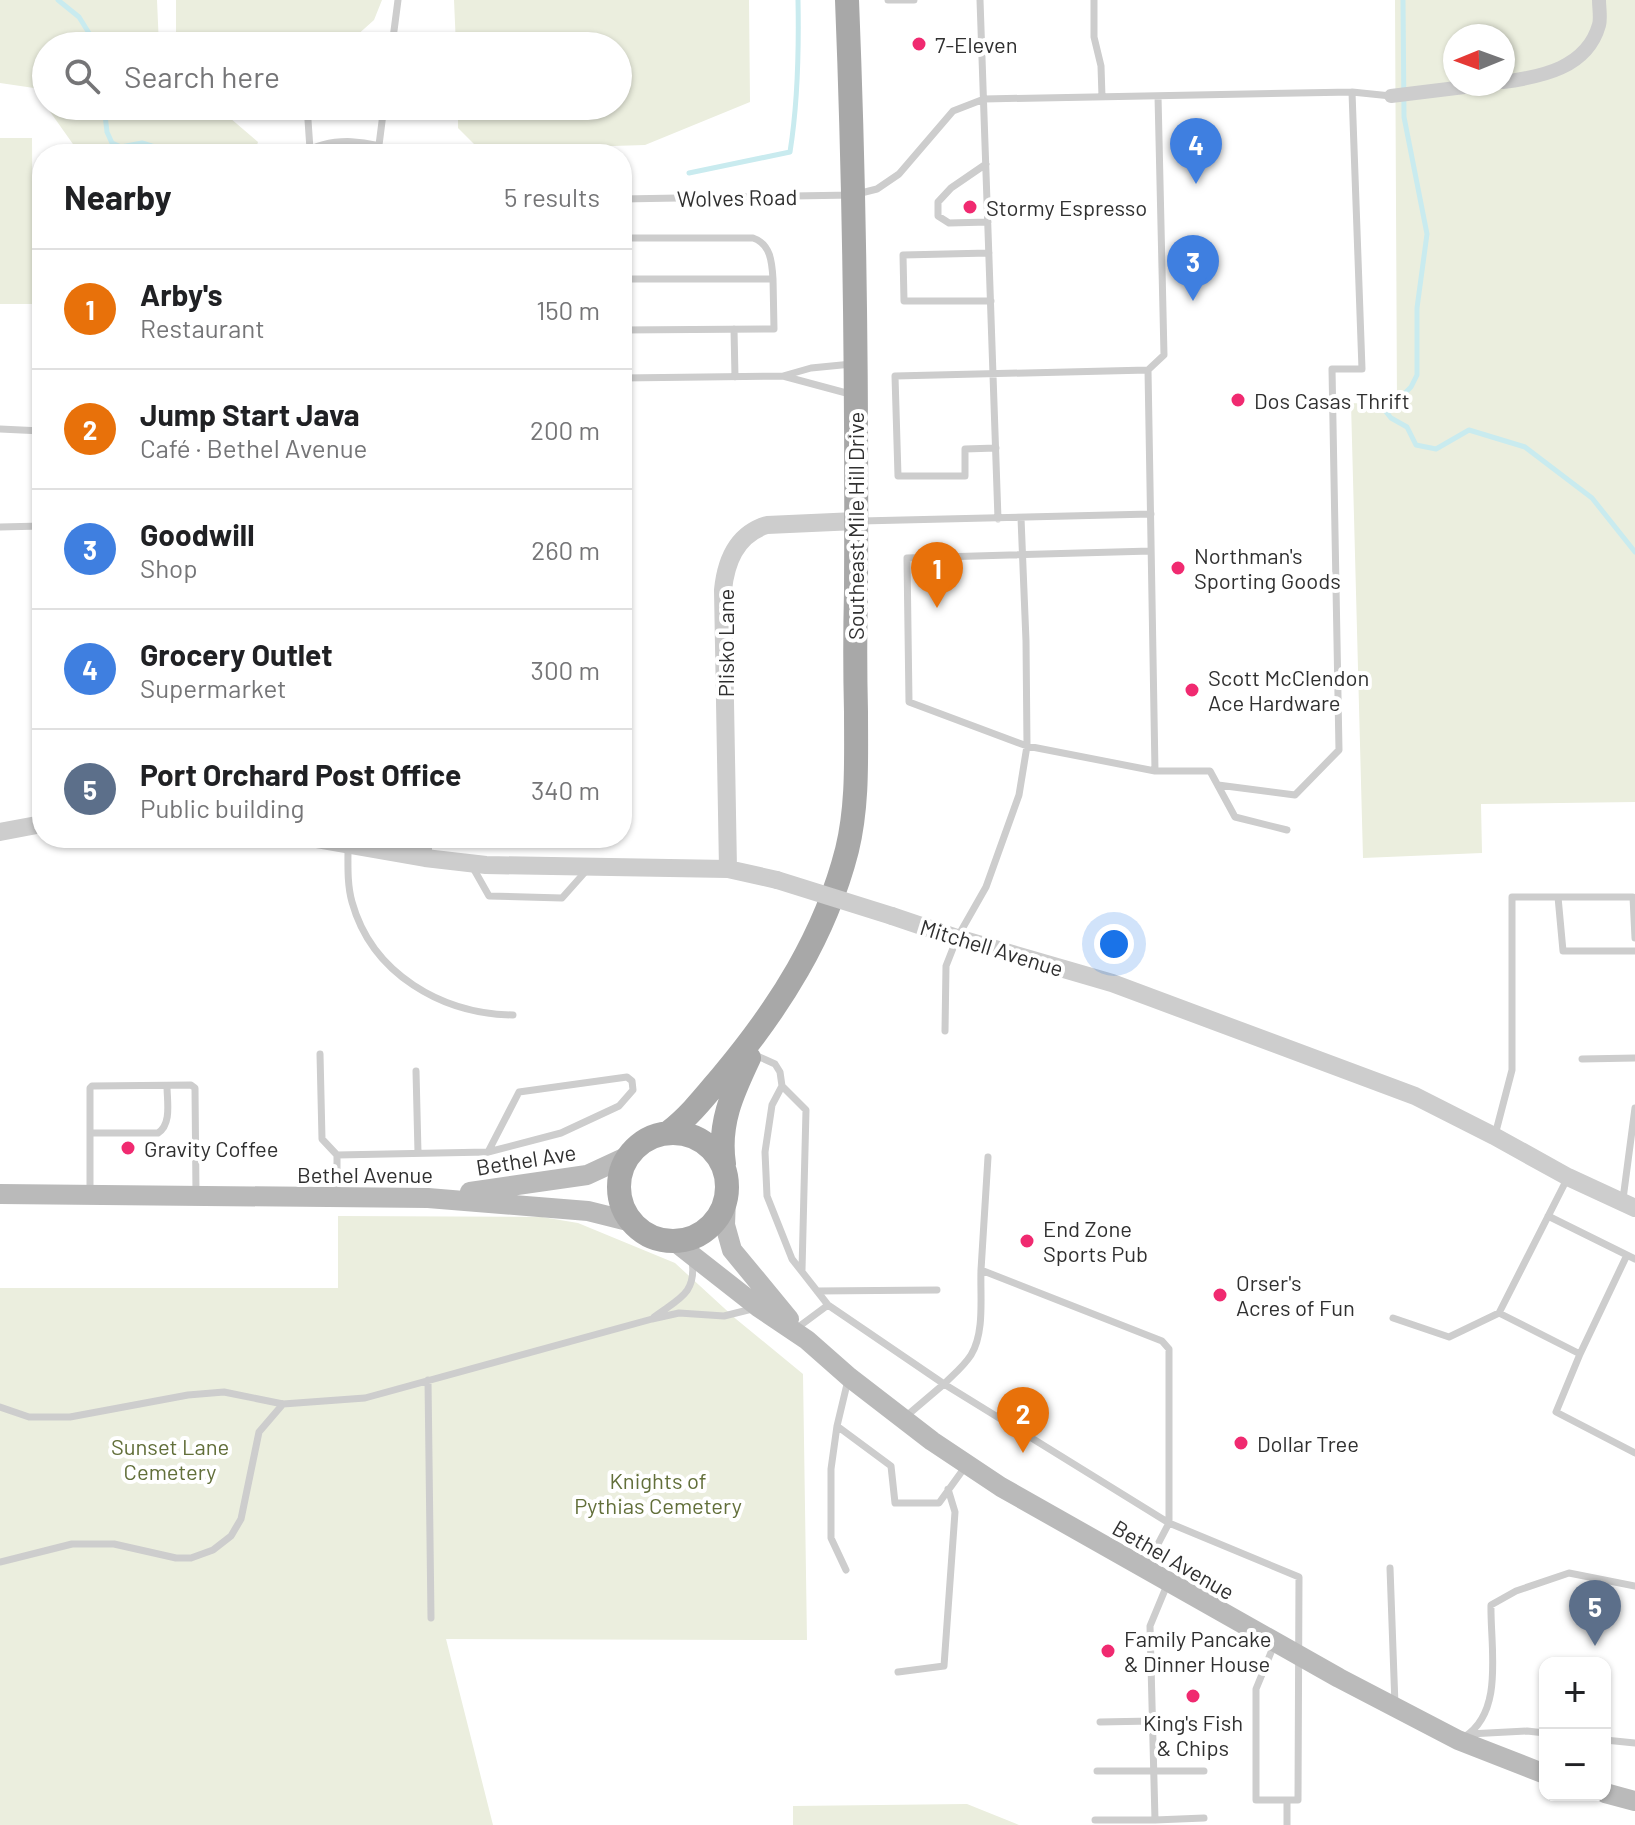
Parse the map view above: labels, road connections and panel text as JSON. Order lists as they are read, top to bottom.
{
  "streets": {
    "main road": ["Southeast Mile Hill Drive", "Bethel Ave", "Bethel Avenue"],
    "street": ["Plisko Lane", "Mitchell Avenue"],
    "lane": ["Wolves Road"]
  },
  "crossings": [
    ["Wolves Road", "Southeast Mile Hill Drive"],
    ["Southeast Mile Hill Drive", "Plisko Lane"],
    ["Southeast Mile Hill Drive", "Bethel Ave"],
    ["Southeast Mile Hill Drive", "Bethel Avenue"],
    ["Plisko Lane", "Mitchell Avenue"],
    ["Bethel Ave", "Bethel Avenue"]
  ],
  "parks": ["Sunset Lane Cemetery", "Knights of Pythias Cemetery"],
  "places": [
    "7-Eleven",
    "Stormy Espresso",
    "Dos Casas Thrift",
    "Northman's Sporting Goods",
    "Scott McClendon Ace Hardware",
    "Gravity Coffee",
    "End Zone Sports Pub",
    "Orser's Acres of Fun",
    "Dollar Tree",
    "Family Pancake & Dinner House",
    "King's Fish & Chips"
  ],
  "north": "left",
  "page": {
    "search": "Search here",
    "pins": [
      "4",
      "3",
      "1",
      "2",
      "5"
    ],
    "heading": ["Nearby", "5 results"],
    "list": [
      {
        "mark": "1",
        "name": "Arby's",
        "note": "Restaurant",
        "value": "150 m"
      },
      {
        "mark": "2",
        "name": "Jump Start Java",
        "note": "Café · Bethel Avenue",
        "value": "200 m"
      },
      {
        "mark": "3",
        "name": "Goodwill",
        "note": "Shop",
        "value": "260 m"
      },
      {
        "mark": "4",
        "name": "Grocery Outlet",
        "note": "Supermarket",
        "value": "300 m"
      },
      {
        "mark": "5",
        "name": "Port Orchard Post Office",
        "note": "Public building",
        "value": "340 m"
      }
    ],
    "map_buttons": ["+", "−"]
  }
}
